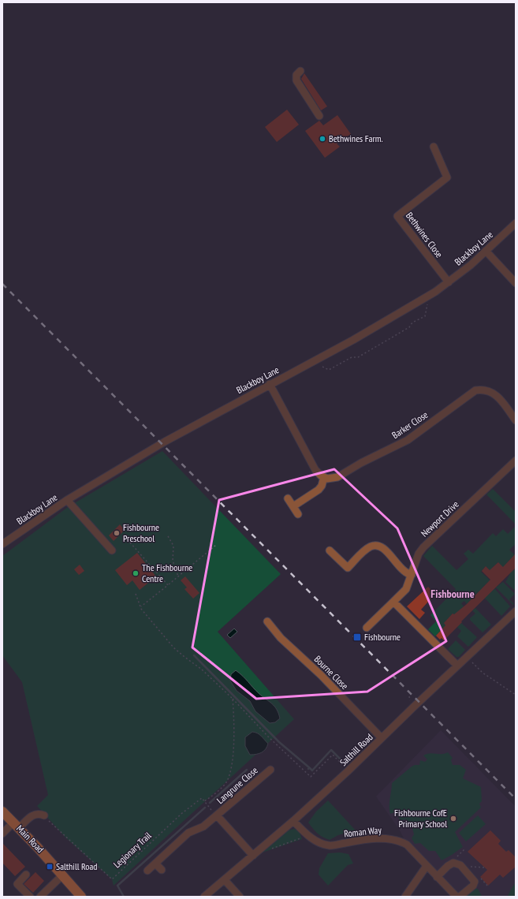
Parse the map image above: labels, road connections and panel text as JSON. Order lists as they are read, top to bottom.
{
  "streets": {
    "main road": ["Main Road"],
    "street": [
      "Bethwines Close",
      "Blackboy Lane",
      "Barker Close",
      "Newport Drive",
      "Bourne Close",
      "Salthill Road",
      "Langrune Close",
      "Roman Way"
    ],
    "path": ["Legionary Trail"]
  },
  "crossings": [
    ["Bethwines Close", "Blackboy Lane"],
    ["Bourne Close", "Salthill Road"],
    ["Salthill Road", "Langrune Close"],
    ["Salthill Road", "Roman Way"]
  ],
  "districts": ["Fishbourne"],
  "places": {
    "other": [
      "Bethwines Farm.",
      "Fishbourne Preschool",
      "The Fishbourne Centre",
      "Fishbourne CofE Primary School"
    ],
    "transit": ["Fishbourne", "Salthill Road"]
  }
}
